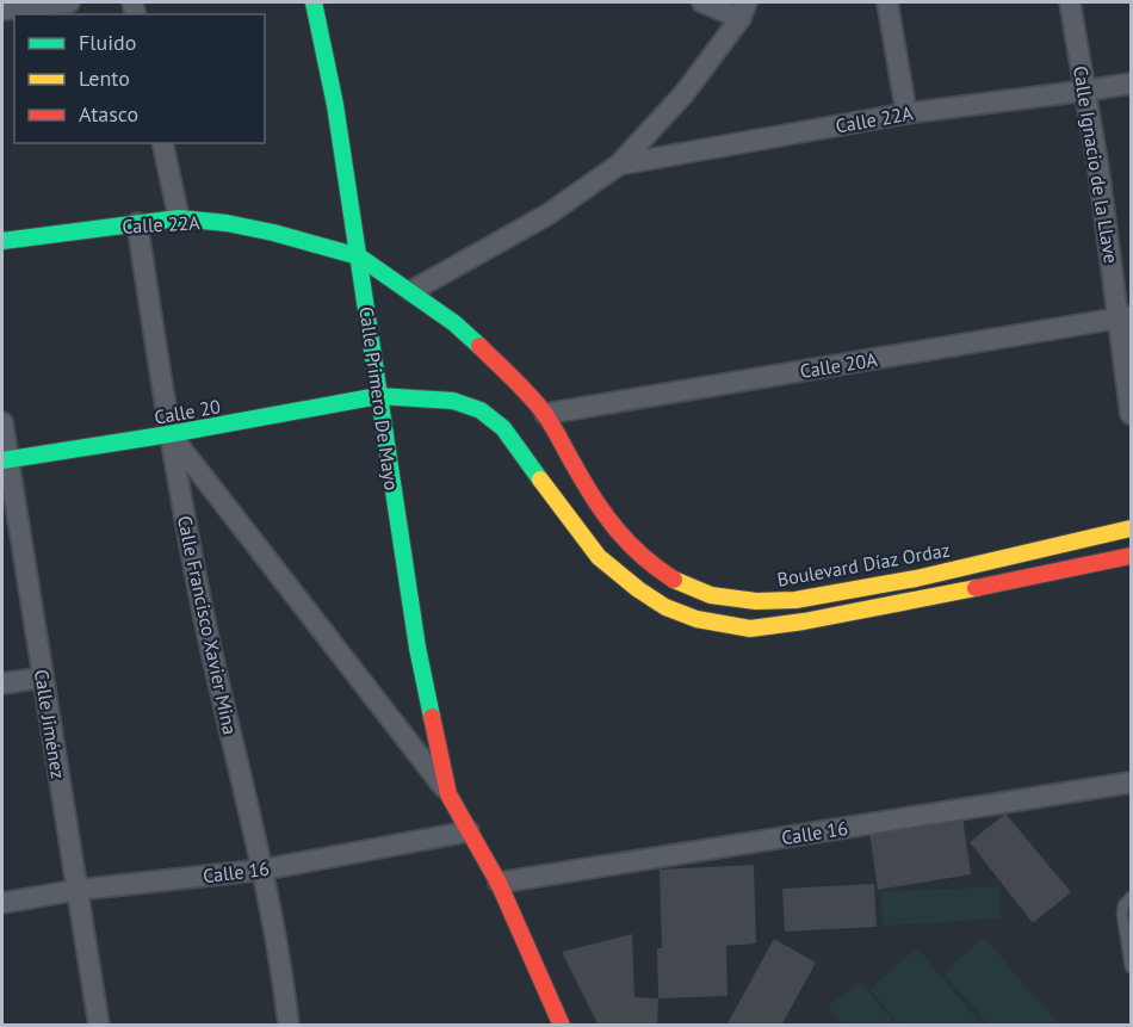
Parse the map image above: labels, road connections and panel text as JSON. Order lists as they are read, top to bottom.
{
  "streets": {
    "main road": [
      "Calle 22A",
      "Calle Primero De Mayo",
      "Calle 20",
      "Boulevard Díaz Ordaz"
    ],
    "street": [
      "Calle Ignacio de la Llave",
      "Calle 20A",
      "Calle Francisco Xavier Mina",
      "Calle Jiménez",
      "Calle 16"
    ]
  },
  "crossings": [
    ["Calle 22A", "Calle Ignacio de la Llave"],
    ["Calle 22A", "Calle Primero De Mayo"],
    ["Calle 22A", "Boulevard Díaz Ordaz"],
    ["Calle 22A", "Calle Francisco Xavier Mina"],
    ["Calle Ignacio de la Llave", "Calle 20A"],
    ["Calle 20A", "Boulevard Díaz Ordaz"],
    ["Calle Primero De Mayo", "Calle 20"],
    ["Calle Primero De Mayo", "Boulevard Díaz Ordaz"],
    ["Calle Primero De Mayo", "Calle Francisco Xavier Mina"],
    ["Calle Primero De Mayo", "Calle 16"],
    ["Calle 20", "Calle Francisco Xavier Mina"],
    ["Calle 20", "Calle Jiménez"],
    ["Calle Francisco Xavier Mina", "Calle 16"],
    ["Calle Jiménez", "Calle 16"]
  ],
  "legend": ["Fluido", "Lento", "Atasco"]
}
